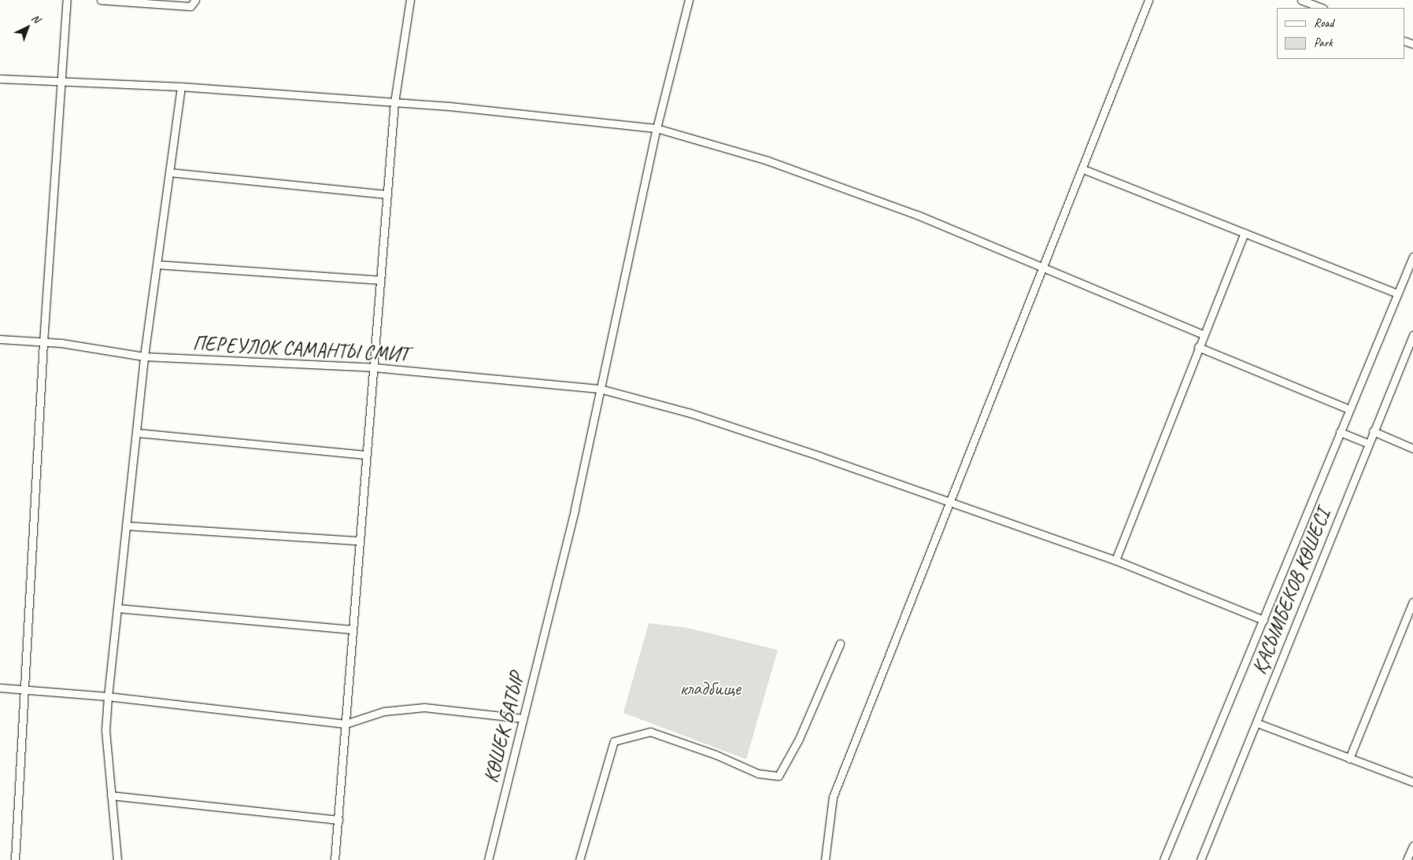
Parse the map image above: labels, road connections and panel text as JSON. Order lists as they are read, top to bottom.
{
  "streets": {
    "street": ["ПЕРЕУЛОК САМАНТЫ СМИТ", "ҚАСЫМБЕКОВ КӨШЕСІ", "КӨШЕК БАТЫР"]
  },
  "crossings": [
    ["ПЕРЕУЛОК САМАНТЫ СМИТ", "КӨШЕК БАТЫР"]
  ],
  "parks": ["кладбище"],
  "legend": ["Road", "Park"],
  "north": "top right"
}
